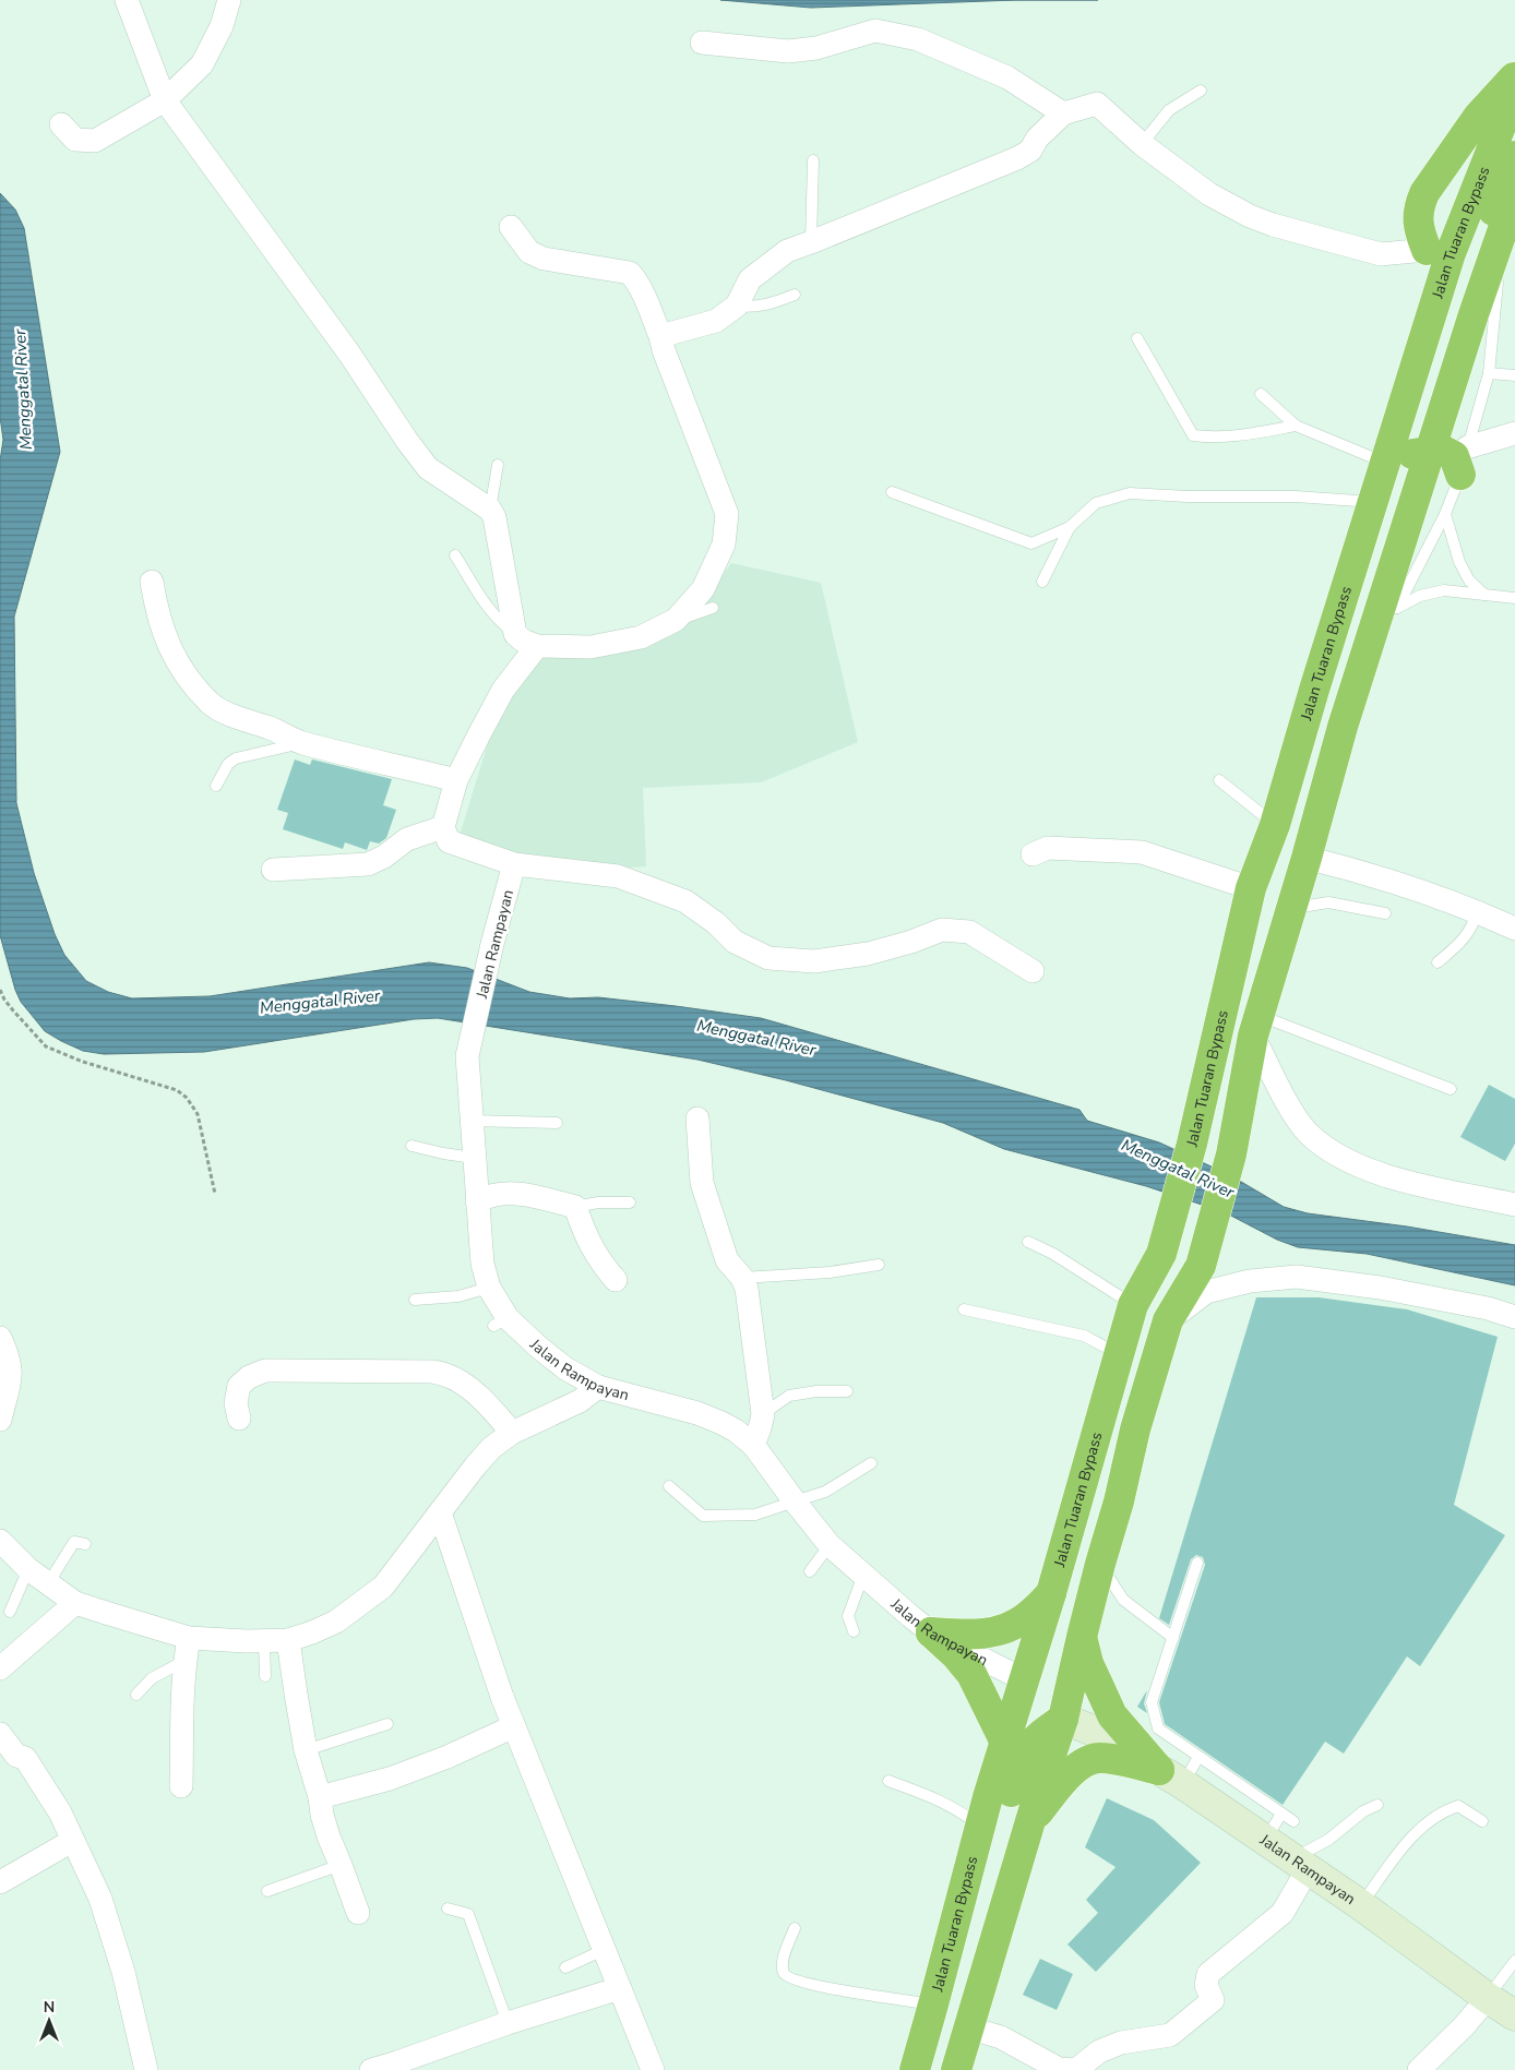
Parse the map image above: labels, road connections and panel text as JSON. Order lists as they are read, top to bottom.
{
  "streets": {
    "highway": ["Jalan Tuaran Bypass"],
    "street": ["Jalan Rampayan"]
  },
  "crossings": [
    ["Jalan Tuaran Bypass", "Jalan Rampayan"]
  ],
  "water": ["Menggatal River"],
  "north": "top"
}
